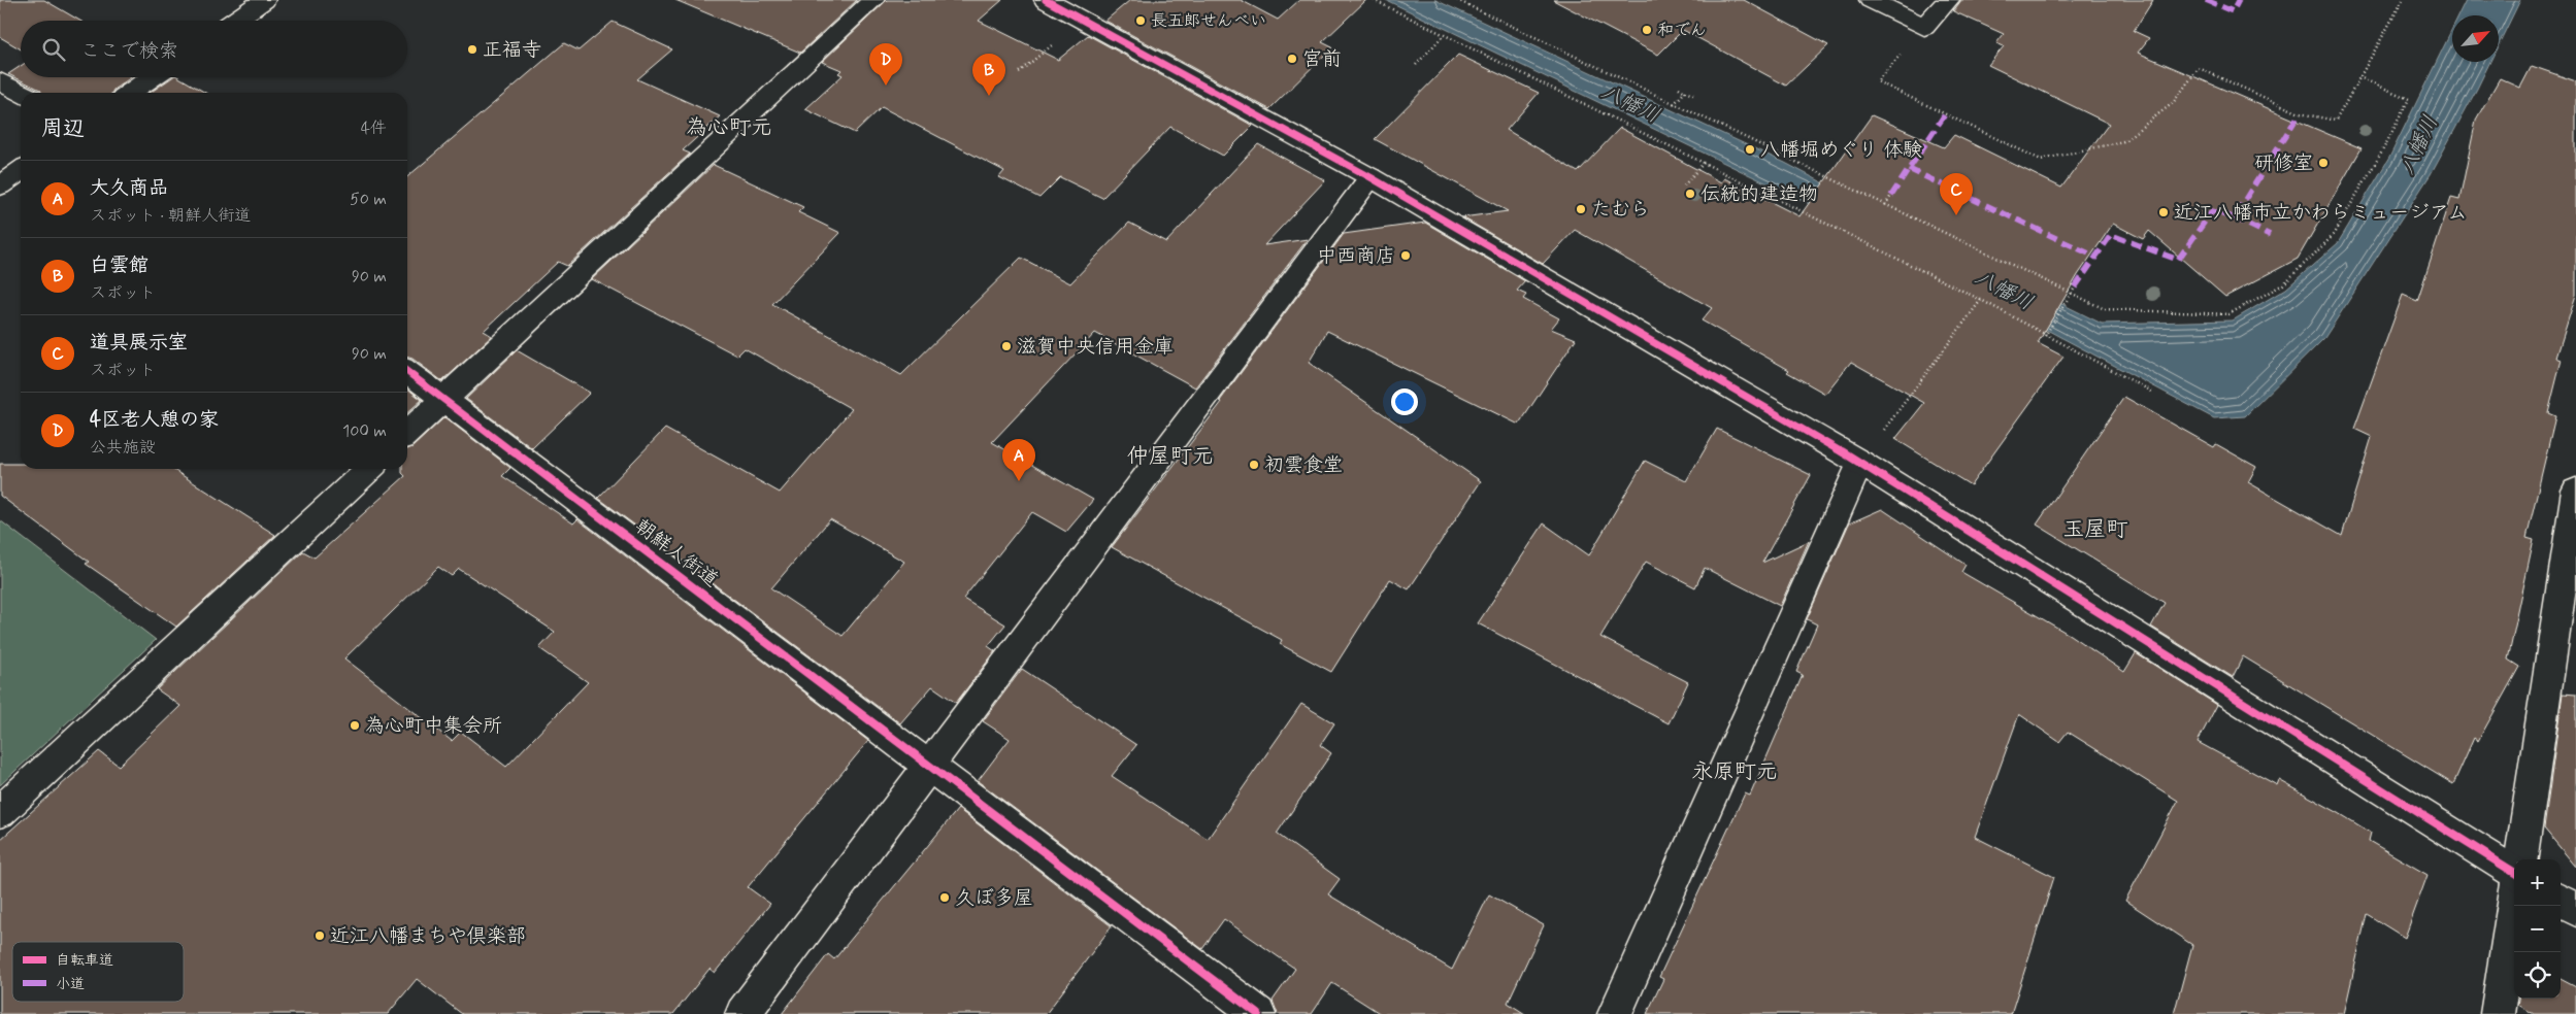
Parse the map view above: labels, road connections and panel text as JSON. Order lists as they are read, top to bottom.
{
  "streets": {
    "street": ["朝鮮人街道"]
  },
  "districts": [
    "為心町元",
    "仲屋町元",
    "玉屋町",
    "永原町元"
  ],
  "water": ["八幡川"],
  "places": [
    "長五郎せんべい",
    "和でん",
    "正福寺",
    "宮前",
    "八幡堀めぐり 体験",
    "研修室",
    "伝統的建造物",
    "たむら",
    "近江八幡市立かわらミュージアム",
    "中西商店",
    "滋賀中央信用金庫",
    "初雲食堂",
    "為心町中集会所",
    "久ぼ多屋",
    "近江八幡まちや倶楽部"
  ],
  "legend": ["自転車道", "小道"],
  "north": "top right",
  "page": {
    "search": "ここで検索",
    "pins": [
      "D",
      "B",
      "C",
      "A"
    ],
    "heading": ["周辺", "4件"],
    "list": [
      {
        "mark": "A",
        "name": "大久商品",
        "note": "スポット · 朝鮮人街道",
        "value": "50 m"
      },
      {
        "mark": "B",
        "name": "白雲館",
        "note": "スポット",
        "value": "90 m"
      },
      {
        "mark": "C",
        "name": "道具展示室",
        "note": "スポット",
        "value": "90 m"
      },
      {
        "mark": "D",
        "name": "4区老人憩の家",
        "note": "公共施設",
        "value": "100 m"
      }
    ],
    "map_buttons": ["+", "−"]
  }
}
